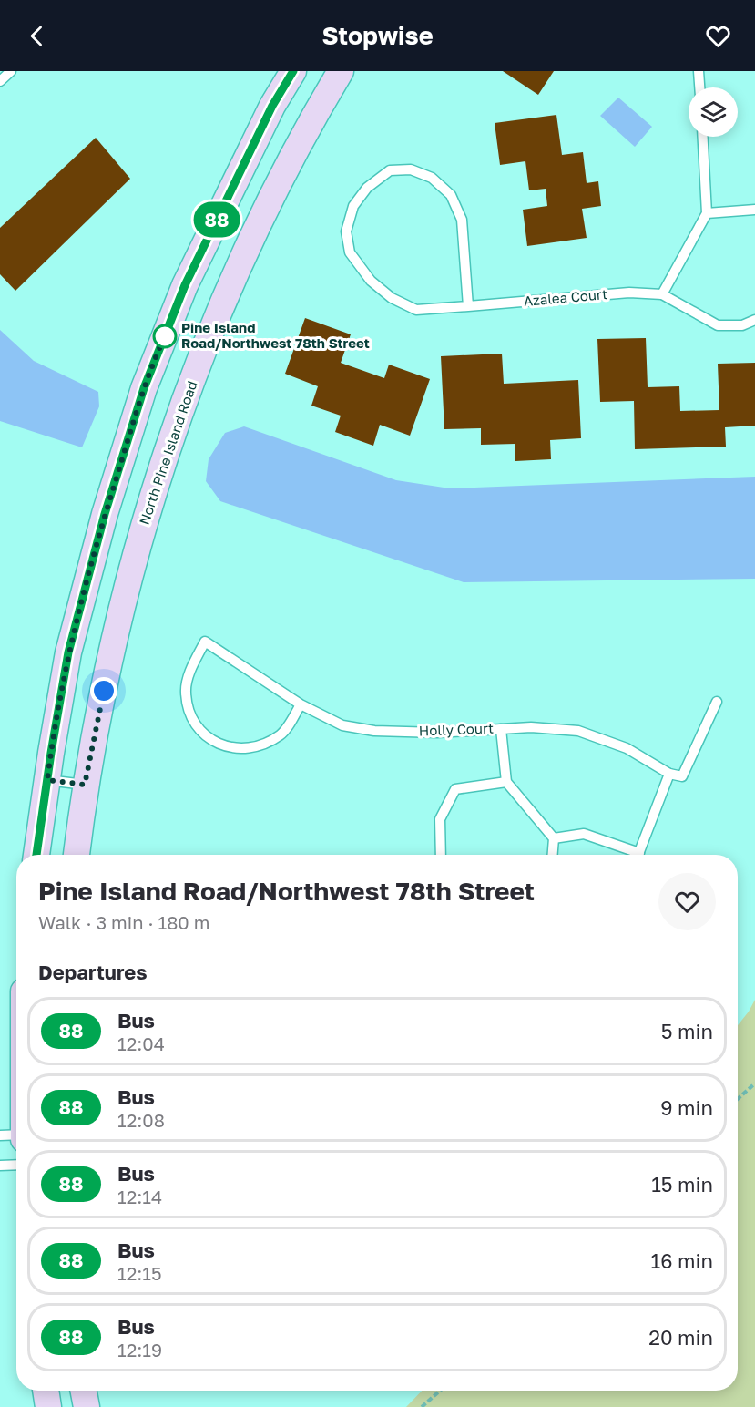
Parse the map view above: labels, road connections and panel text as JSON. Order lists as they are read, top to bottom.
{
  "streets": {
    "main road": ["North Pine Island Road"],
    "lane": ["Azalea Court", "Holly Court"]
  },
  "places": ["Pine Island Road/Northwest 78th Street"],
  "lines": ["bus line 88"],
  "page": {
    "header": "Stopwise",
    "on_map": "88",
    "heading": [
      ["Pine Island Road/Northwest 78th Street", "Walk · 3 min · 180 m"],
      "Departures"
    ],
    "list": [
      {
        "mark": "88",
        "name": "Bus",
        "note": "12:04",
        "value": "5 min"
      },
      {
        "mark": "88",
        "name": "Bus",
        "note": "12:08",
        "value": "9 min"
      },
      {
        "mark": "88",
        "name": "Bus",
        "note": "12:14",
        "value": "15 min"
      },
      {
        "mark": "88",
        "name": "Bus",
        "note": "12:15",
        "value": "16 min"
      },
      {
        "mark": "88",
        "name": "Bus",
        "note": "12:19",
        "value": "20 min"
      }
    ]
  }
}
